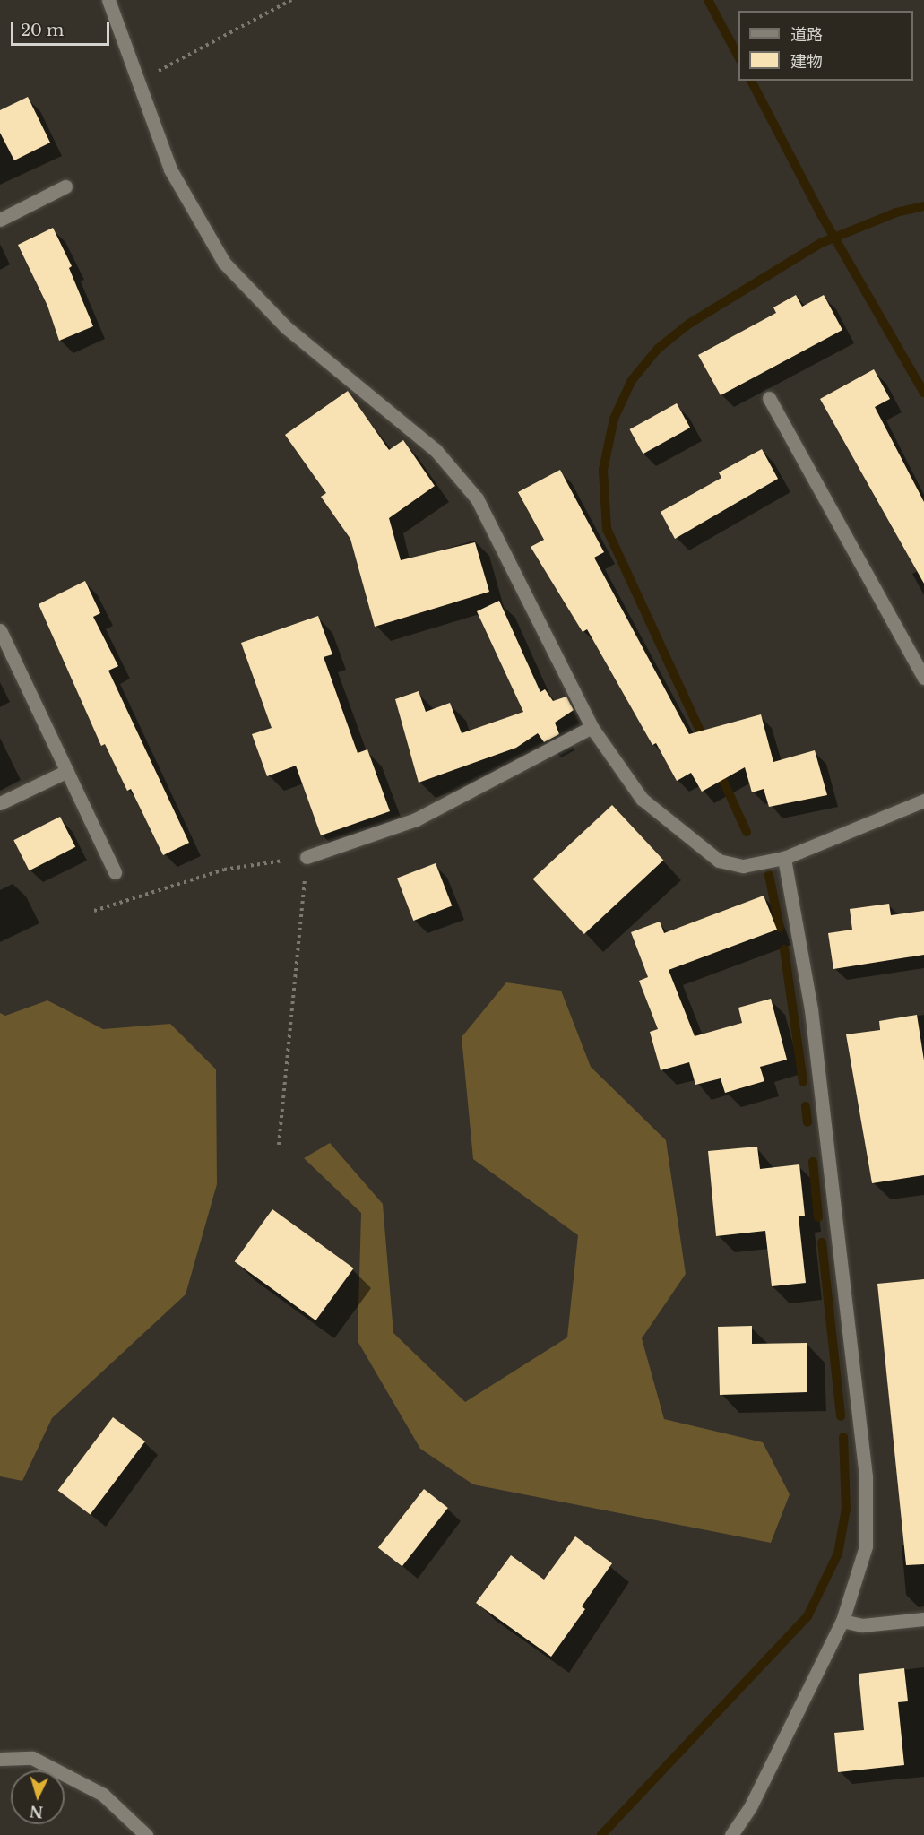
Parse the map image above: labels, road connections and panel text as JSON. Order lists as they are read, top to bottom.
{
  "legend": ["道路", "建物"],
  "scale_bar": "20 m",
  "north": "bottom"
}
